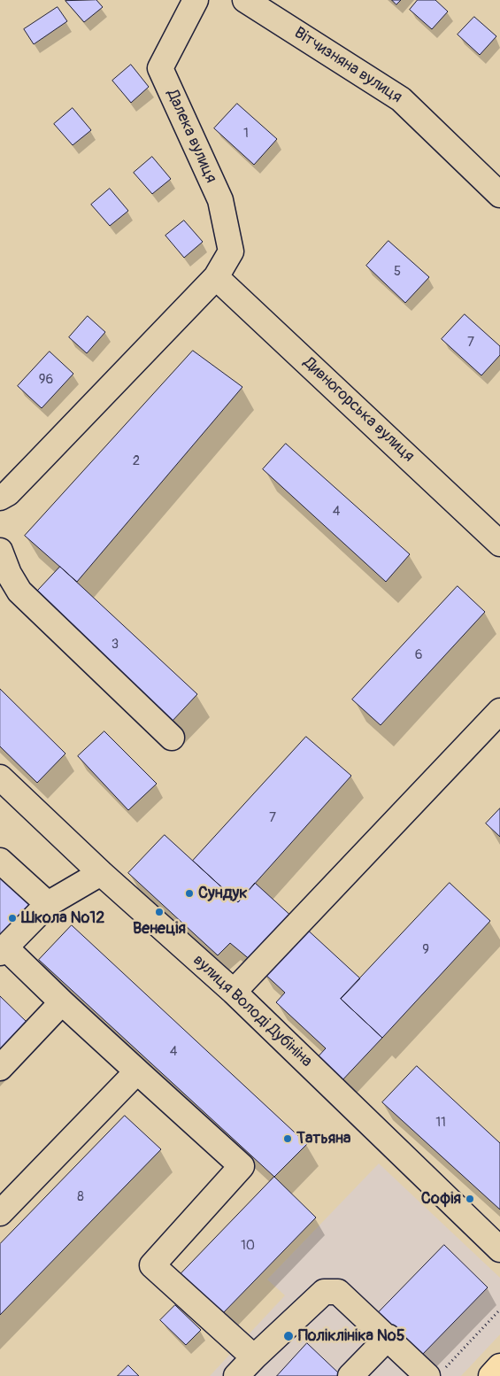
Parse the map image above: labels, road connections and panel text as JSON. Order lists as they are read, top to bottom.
{
  "streets": {
    "street": [
      "Вітчизняна вулиця",
      "Далека вулиця",
      "Дивногорська вулиця",
      "вулиця Володі Дубініна"
    ]
  },
  "crossings": [
    ["Далека вулиця", "Дивногорська вулиця"]
  ],
  "places": [
    "Сундук",
    "Венеція",
    "Школа №12",
    "Татьяна",
    "Софія",
    "Поліклініка №5"
  ],
  "house_numbers": [
    "1",
    "5",
    "7",
    "96",
    "2",
    "4",
    "3",
    "6",
    "7",
    "9",
    "4",
    "11",
    "8",
    "10"
  ]
}
